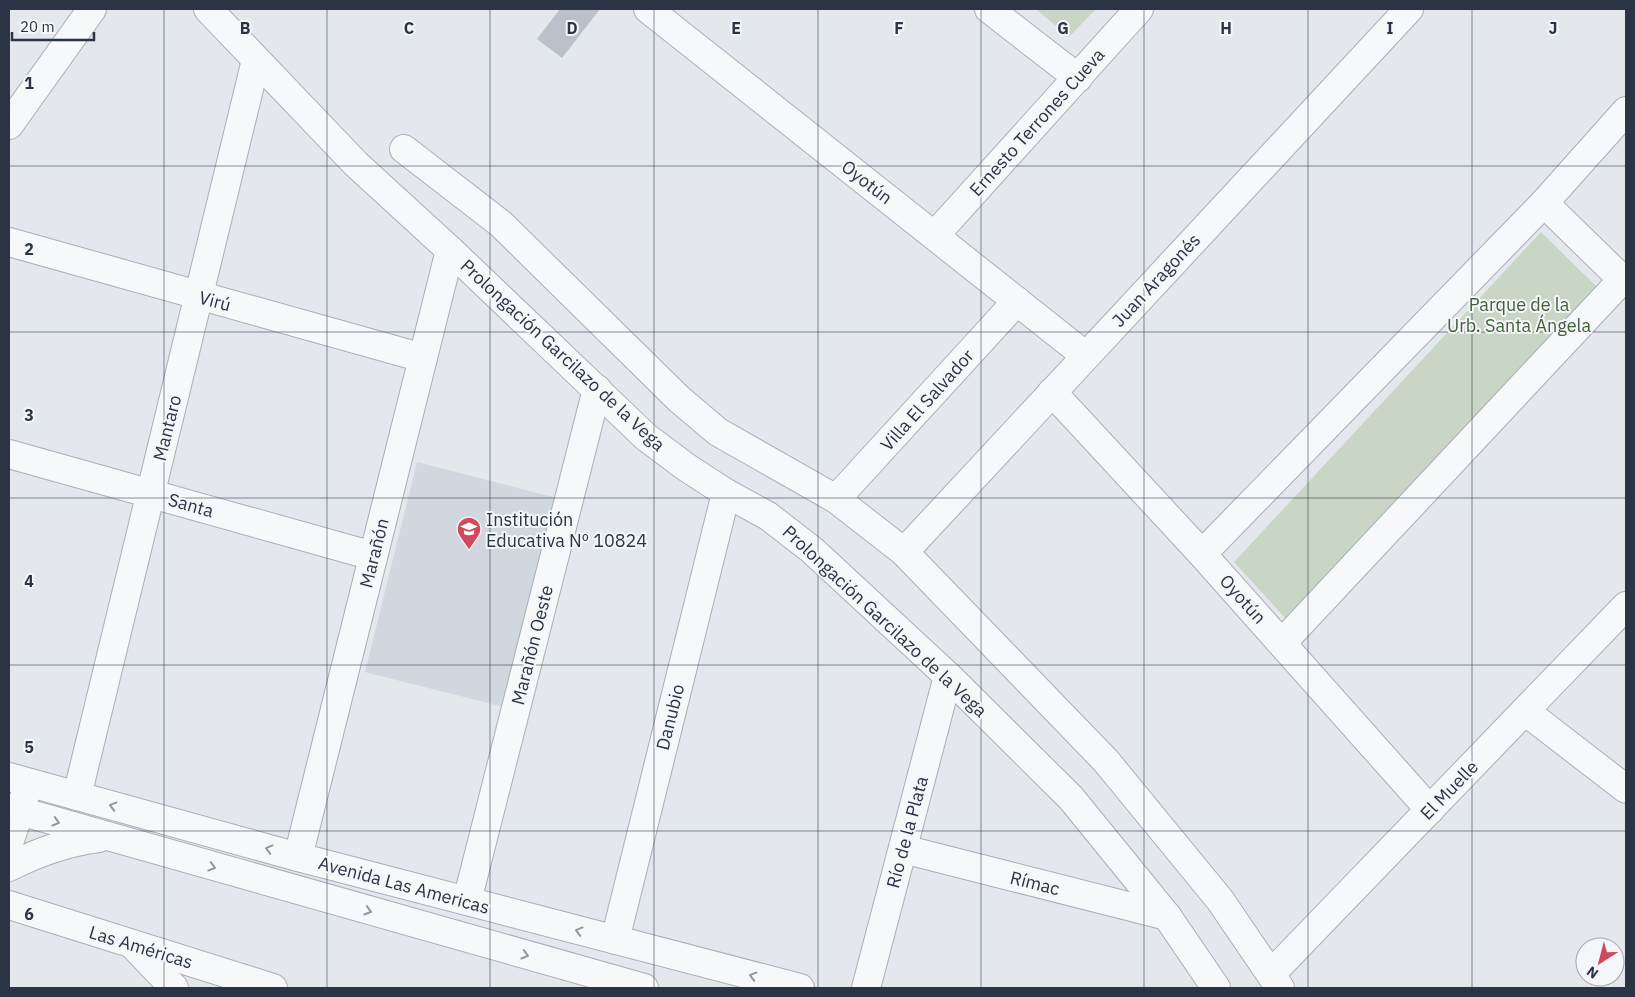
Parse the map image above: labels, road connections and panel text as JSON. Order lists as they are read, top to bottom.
{
  "streets": {
    "street": [
      "Ernesto Terrones Cueva",
      "Oyotún",
      "Juan Aragonés",
      "Virú",
      "Prolongación Garcilazo de la Vega",
      "Villa El Salvador",
      "Mantaro",
      "Santa",
      "Marañón",
      "Marañón Oeste",
      "Danubio",
      "El Muelle",
      "Río de la Plata",
      "Rímac",
      "Avenida Las Americas",
      "Las Américas"
    ]
  },
  "crossings": [
    ["Ernesto Terrones Cueva", "Oyotún"],
    ["Oyotún", "Juan Aragonés"],
    ["Oyotún", "Villa El Salvador"],
    ["Oyotún", "El Muelle"],
    ["Virú", "Mantaro"],
    ["Virú", "Marañón"],
    ["Prolongación Garcilazo de la Vega", "Mantaro"],
    ["Prolongación Garcilazo de la Vega", "Marañón"],
    ["Prolongación Garcilazo de la Vega", "Marañón Oeste"],
    ["Prolongación Garcilazo de la Vega", "Danubio"],
    ["Prolongación Garcilazo de la Vega", "Río de la Plata"],
    ["Prolongación Garcilazo de la Vega", "Rímac"],
    ["Mantaro", "Santa"],
    ["Mantaro", "Avenida Las Americas"],
    ["Santa", "Marañón"],
    ["Marañón", "Avenida Las Americas"],
    ["Marañón Oeste", "Avenida Las Americas"],
    ["Danubio", "Avenida Las Americas"],
    ["Río de la Plata", "Rímac"]
  ],
  "parks": ["Parque de la Urb. Santa Ángela"],
  "places": {
    "school or university": ["Institución Educativa Nº 10824"]
  },
  "scale_bar": "20 m",
  "north": "bottom left",
  "grid": {
    "columns": [
      "B",
      "C",
      "D",
      "E",
      "F",
      "G",
      "H",
      "I",
      "J"
    ],
    "rows": [
      "1",
      "2",
      "3",
      "4",
      "5",
      "6"
    ]
  }
}
